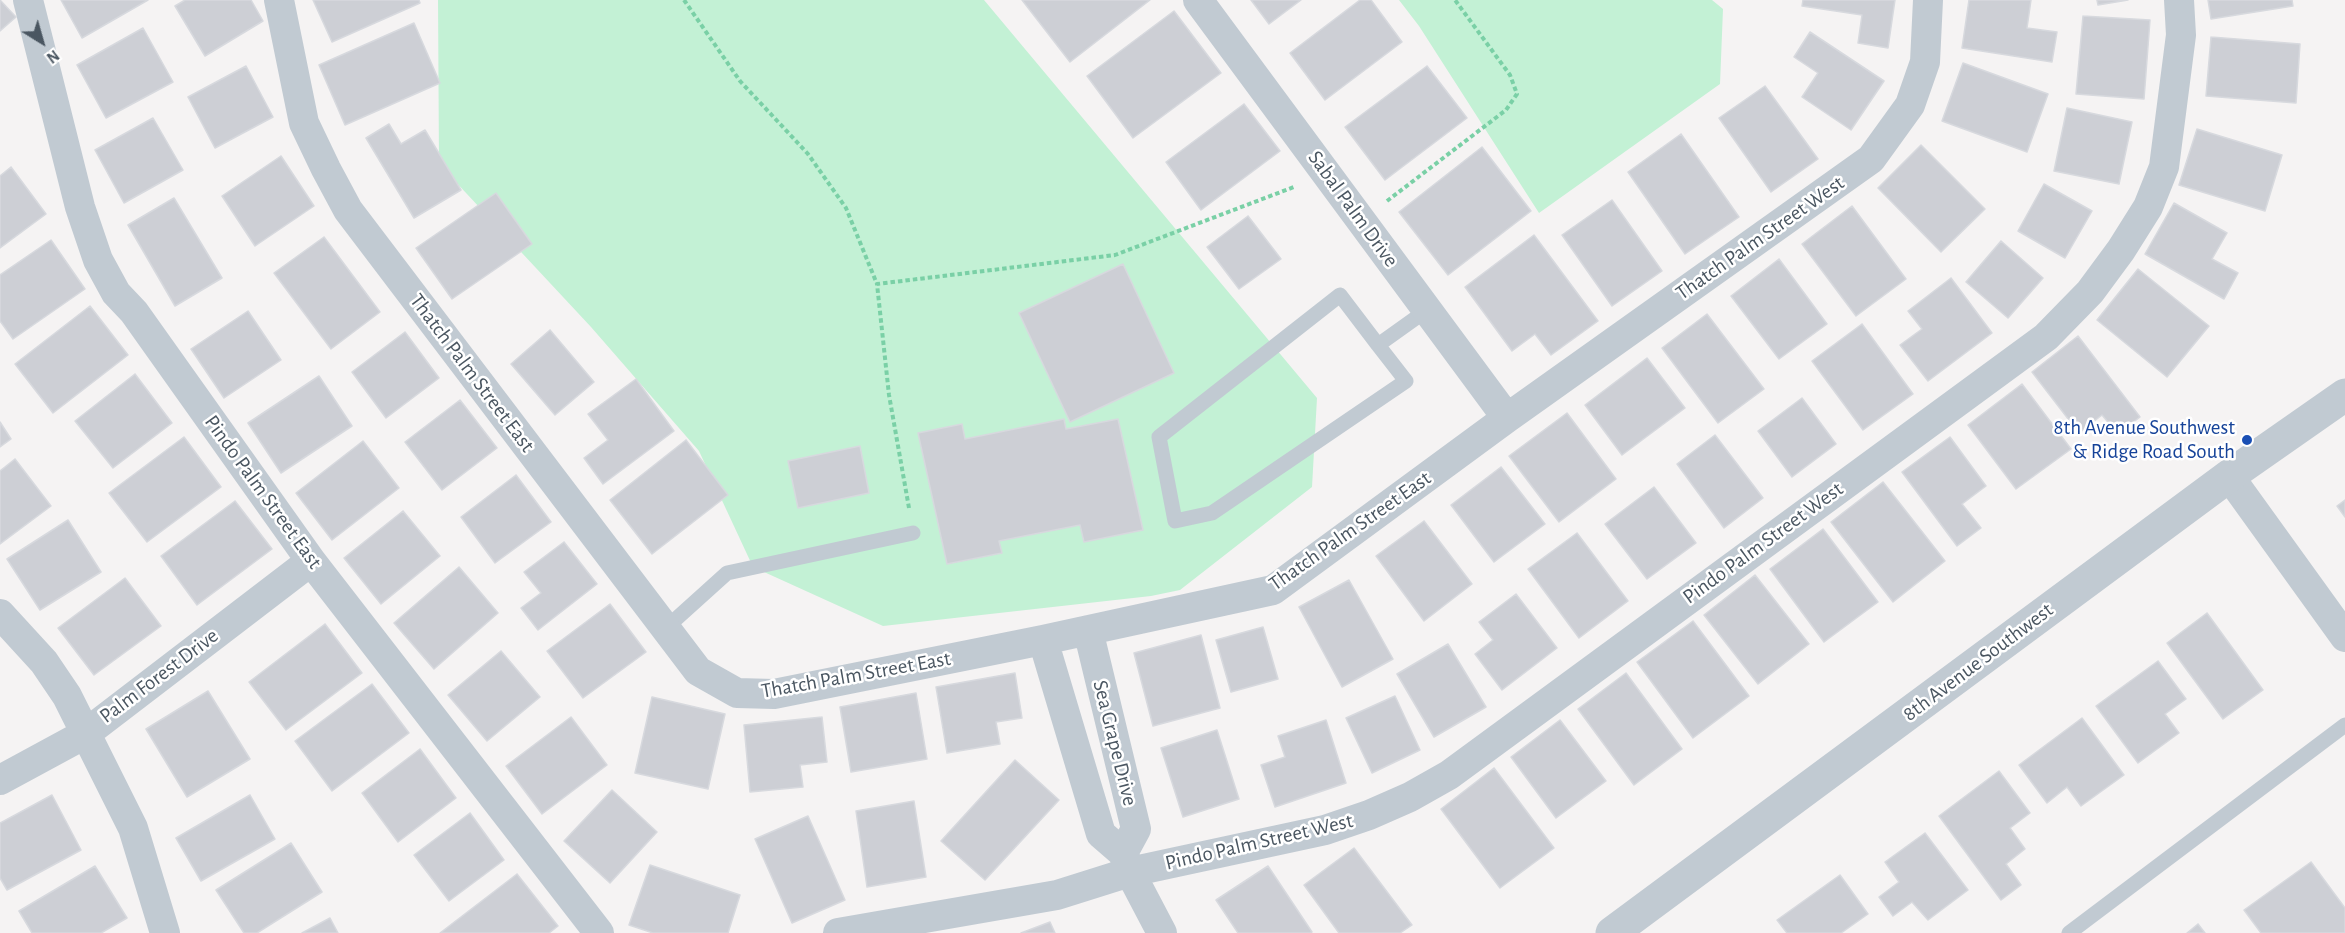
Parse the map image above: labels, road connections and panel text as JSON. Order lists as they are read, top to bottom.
{
  "streets": {
    "street": [
      "Sabal Palm Drive",
      "Thatch Palm Street West",
      "Thatch Palm Street East",
      "Pindo Palm Street East",
      "Pindo Palm Street West",
      "8th Avenue Southwest",
      "Palm Forest Drive",
      "Sea Grape Drive"
    ]
  },
  "crossings": [
    ["Sabal Palm Drive", "Thatch Palm Street West"],
    ["Sabal Palm Drive", "Thatch Palm Street East"],
    ["Thatch Palm Street West", "Thatch Palm Street East"],
    ["Thatch Palm Street East", "Sea Grape Drive"],
    ["Pindo Palm Street East", "Palm Forest Drive"],
    ["Pindo Palm Street West", "Sea Grape Drive"]
  ],
  "places": ["8th Avenue Southwest & Ridge Road South"],
  "north": "bottom right"
}
